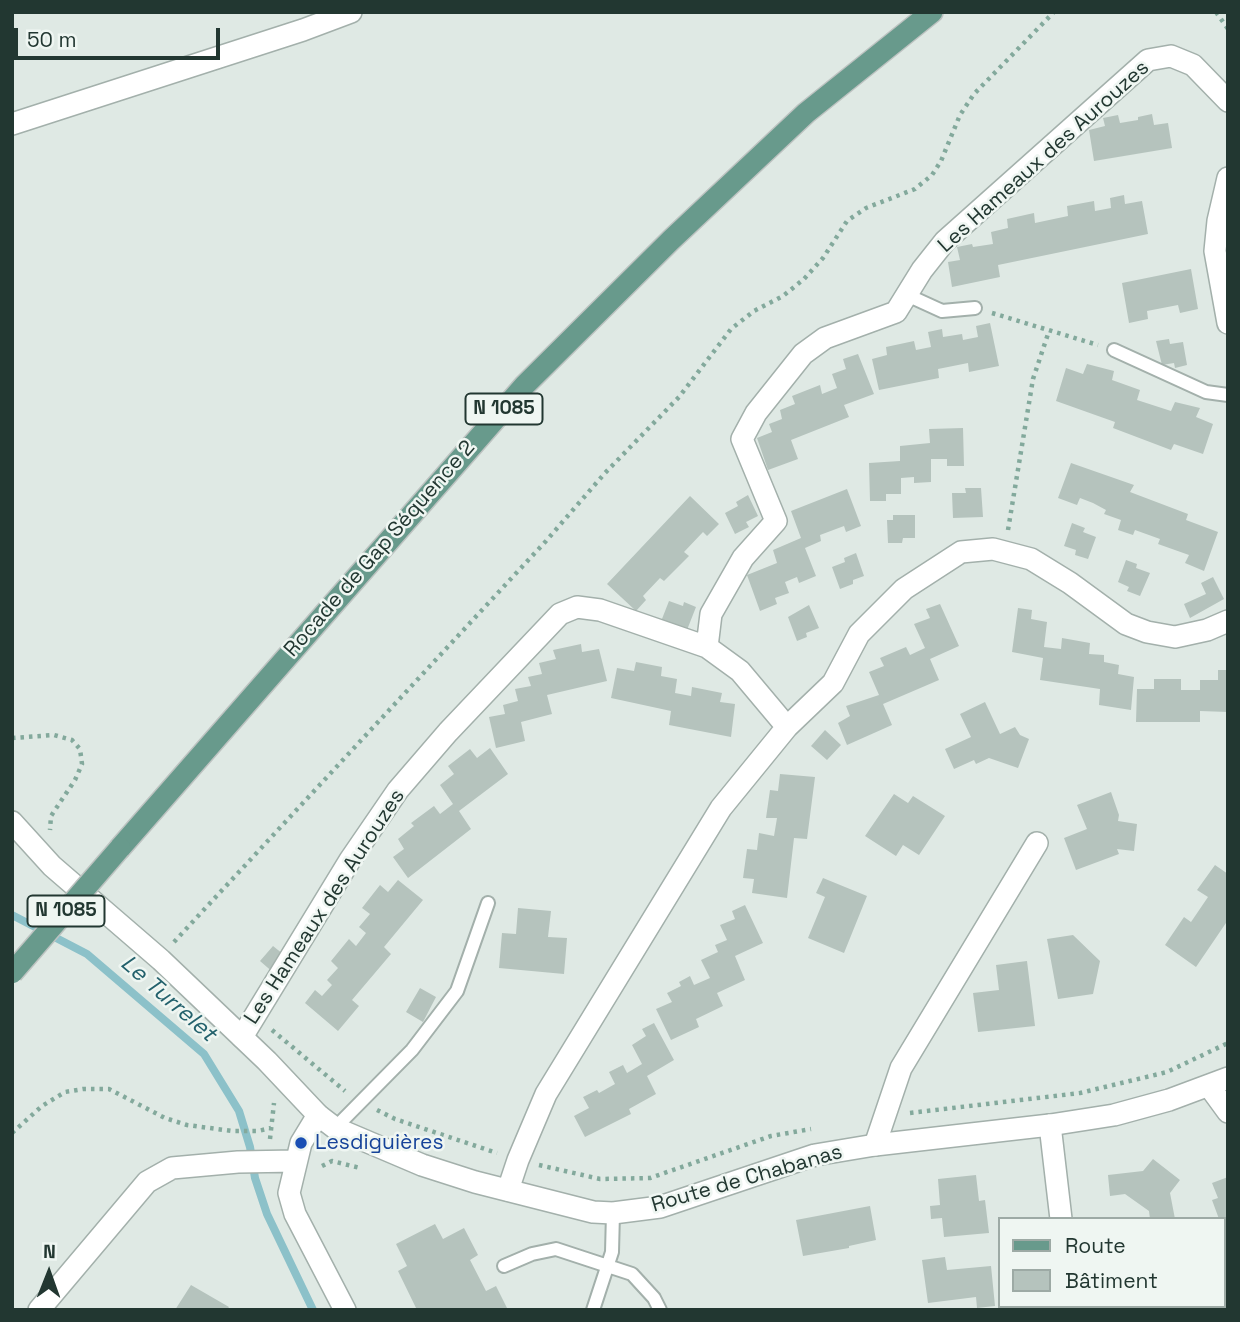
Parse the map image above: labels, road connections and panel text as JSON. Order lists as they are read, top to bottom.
{
  "streets": {
    "main road": ["N 1085", "Rocade de Gap Séquence 2"],
    "street": ["Les Hameaux des Aurouzes", "Route de Chabanas"]
  },
  "crossings": [
    ["Les Hameaux des Aurouzes", "Route de Chabanas"]
  ],
  "water": ["Le Turrelet"],
  "places": ["Lesdiguières"],
  "legend": ["Route", "Bâtiment"],
  "scale_bar": "50 m",
  "north": "top"
}
